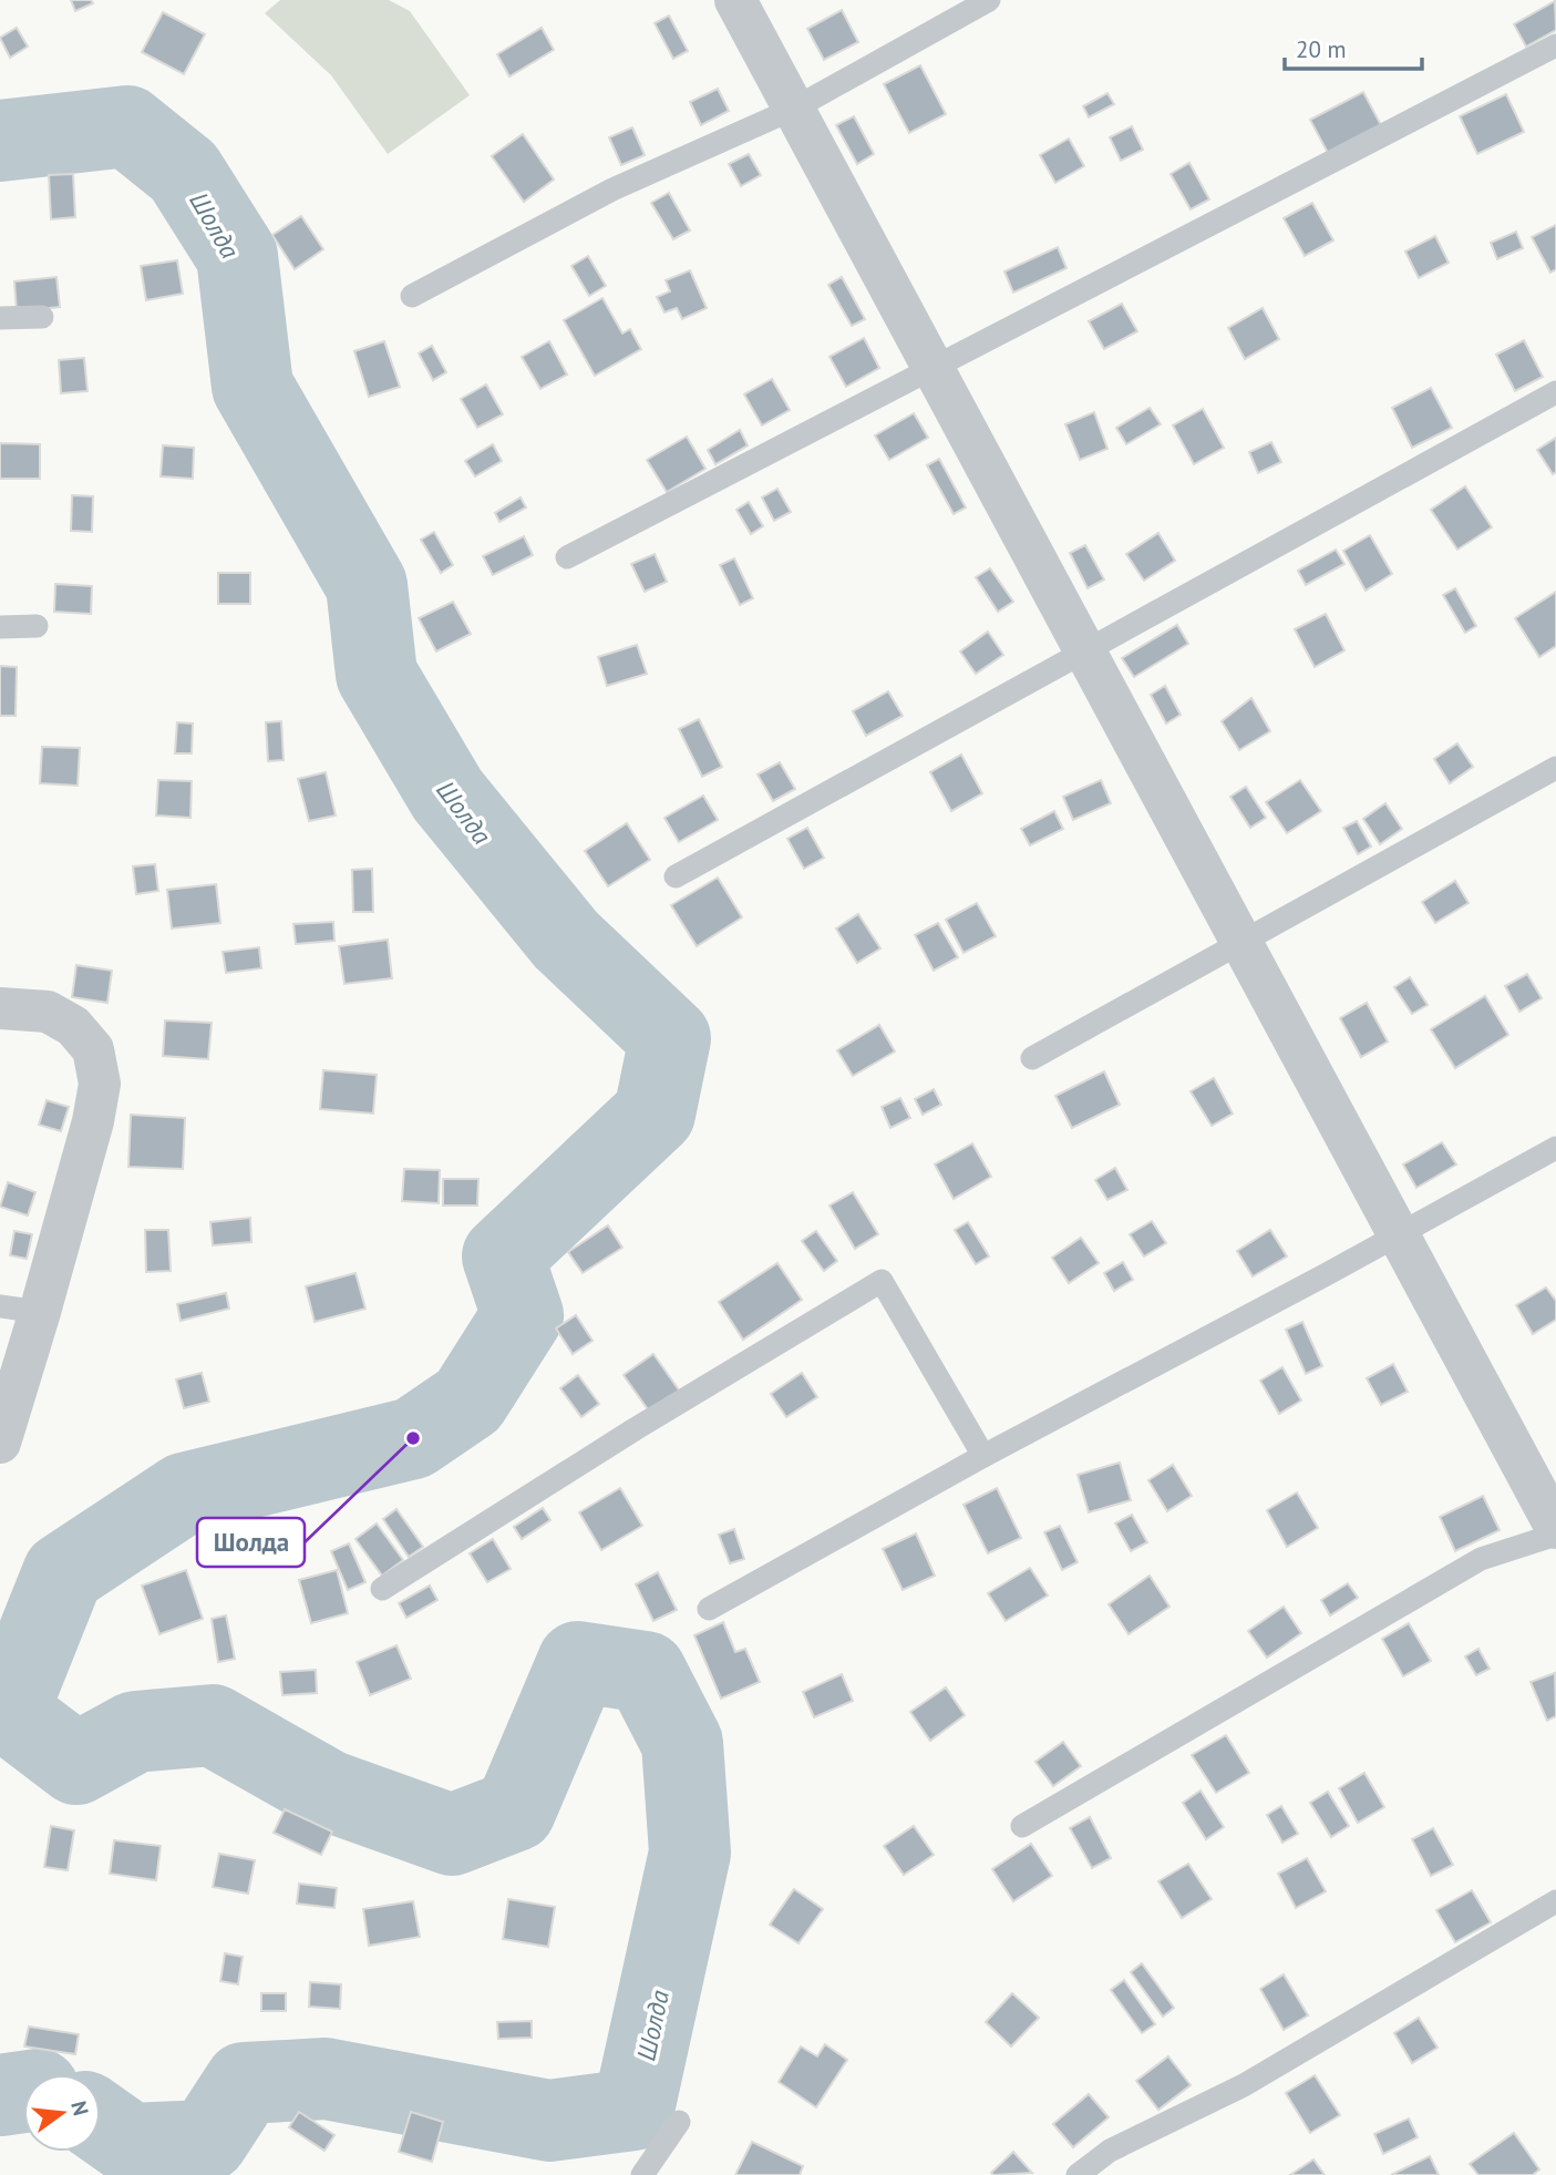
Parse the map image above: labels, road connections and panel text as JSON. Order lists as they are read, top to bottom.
{
  "water": ["Шолда"],
  "places": ["Шолда"],
  "scale_bar": "20 m",
  "north": "right"
}
